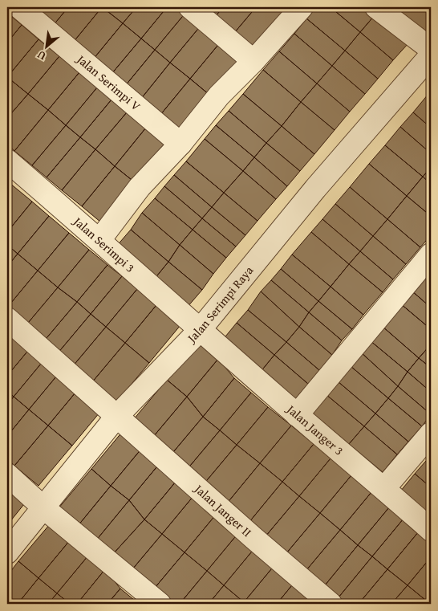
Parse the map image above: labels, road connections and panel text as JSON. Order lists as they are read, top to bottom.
{
  "streets": {
    "street": [
      "Jalan Serimpi V",
      "Jalan Serimpi 3",
      "Jalan Serimpi Raya",
      "Jalan Janger 3",
      "Jalan Janger II"
    ]
  },
  "crossings": [
    ["Jalan Serimpi 3", "Jalan Serimpi Raya"],
    ["Jalan Serimpi 3", "Jalan Janger 3"],
    ["Jalan Serimpi Raya", "Jalan Janger 3"],
    ["Jalan Serimpi Raya", "Jalan Janger II"]
  ],
  "north": "bottom left"
}
